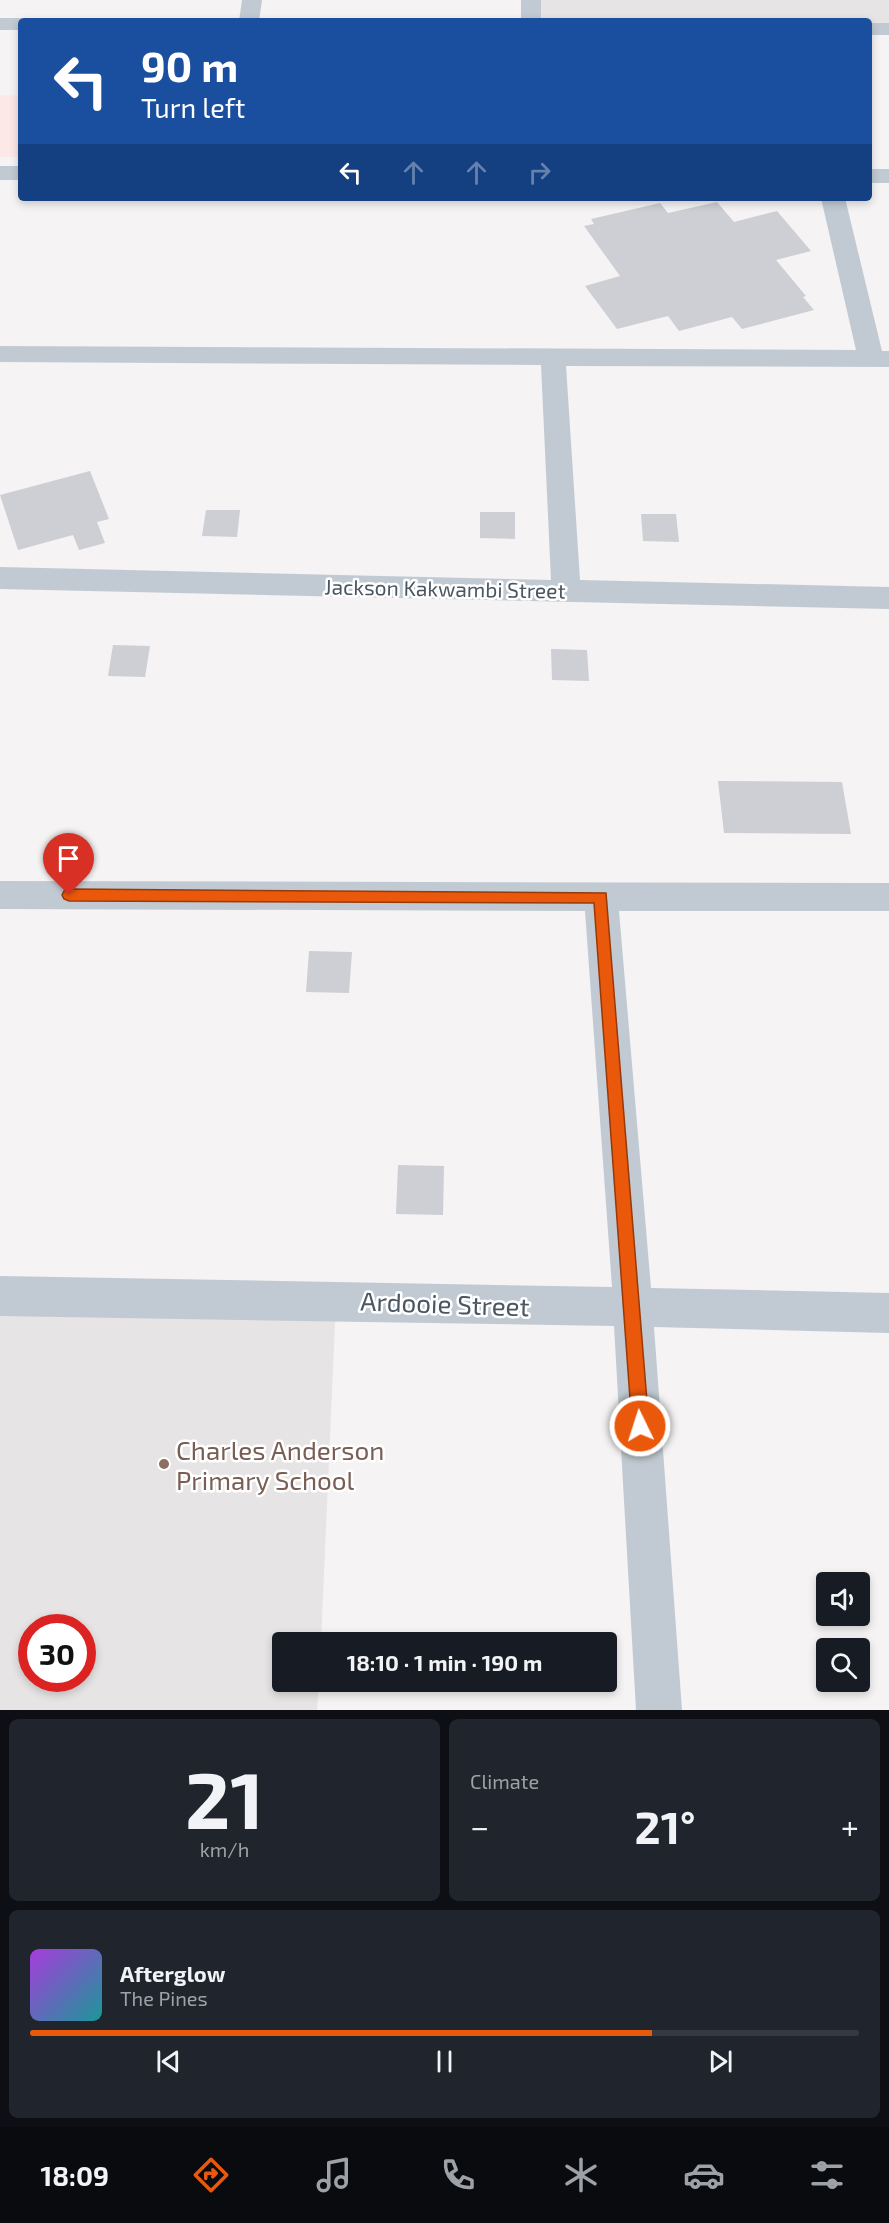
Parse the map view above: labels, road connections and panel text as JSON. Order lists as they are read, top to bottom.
{
  "streets": {
    "street": ["Jackson Kakwambi Street", "Ardooie Street"]
  },
  "places": ["Charles Anderson Primary School"],
  "page": {
    "turn": ["90 m", "Turn left"],
    "limit": "30",
    "trip": "18:10 · 1 min · 190 m",
    "tile": [
      ["21", "km/h"],
      "Climate"
    ],
    "heat": ["−", "21°", "+"],
    "song": ["Afterglow", "The Pines"],
    "tabs": "18:09"
  }
}
